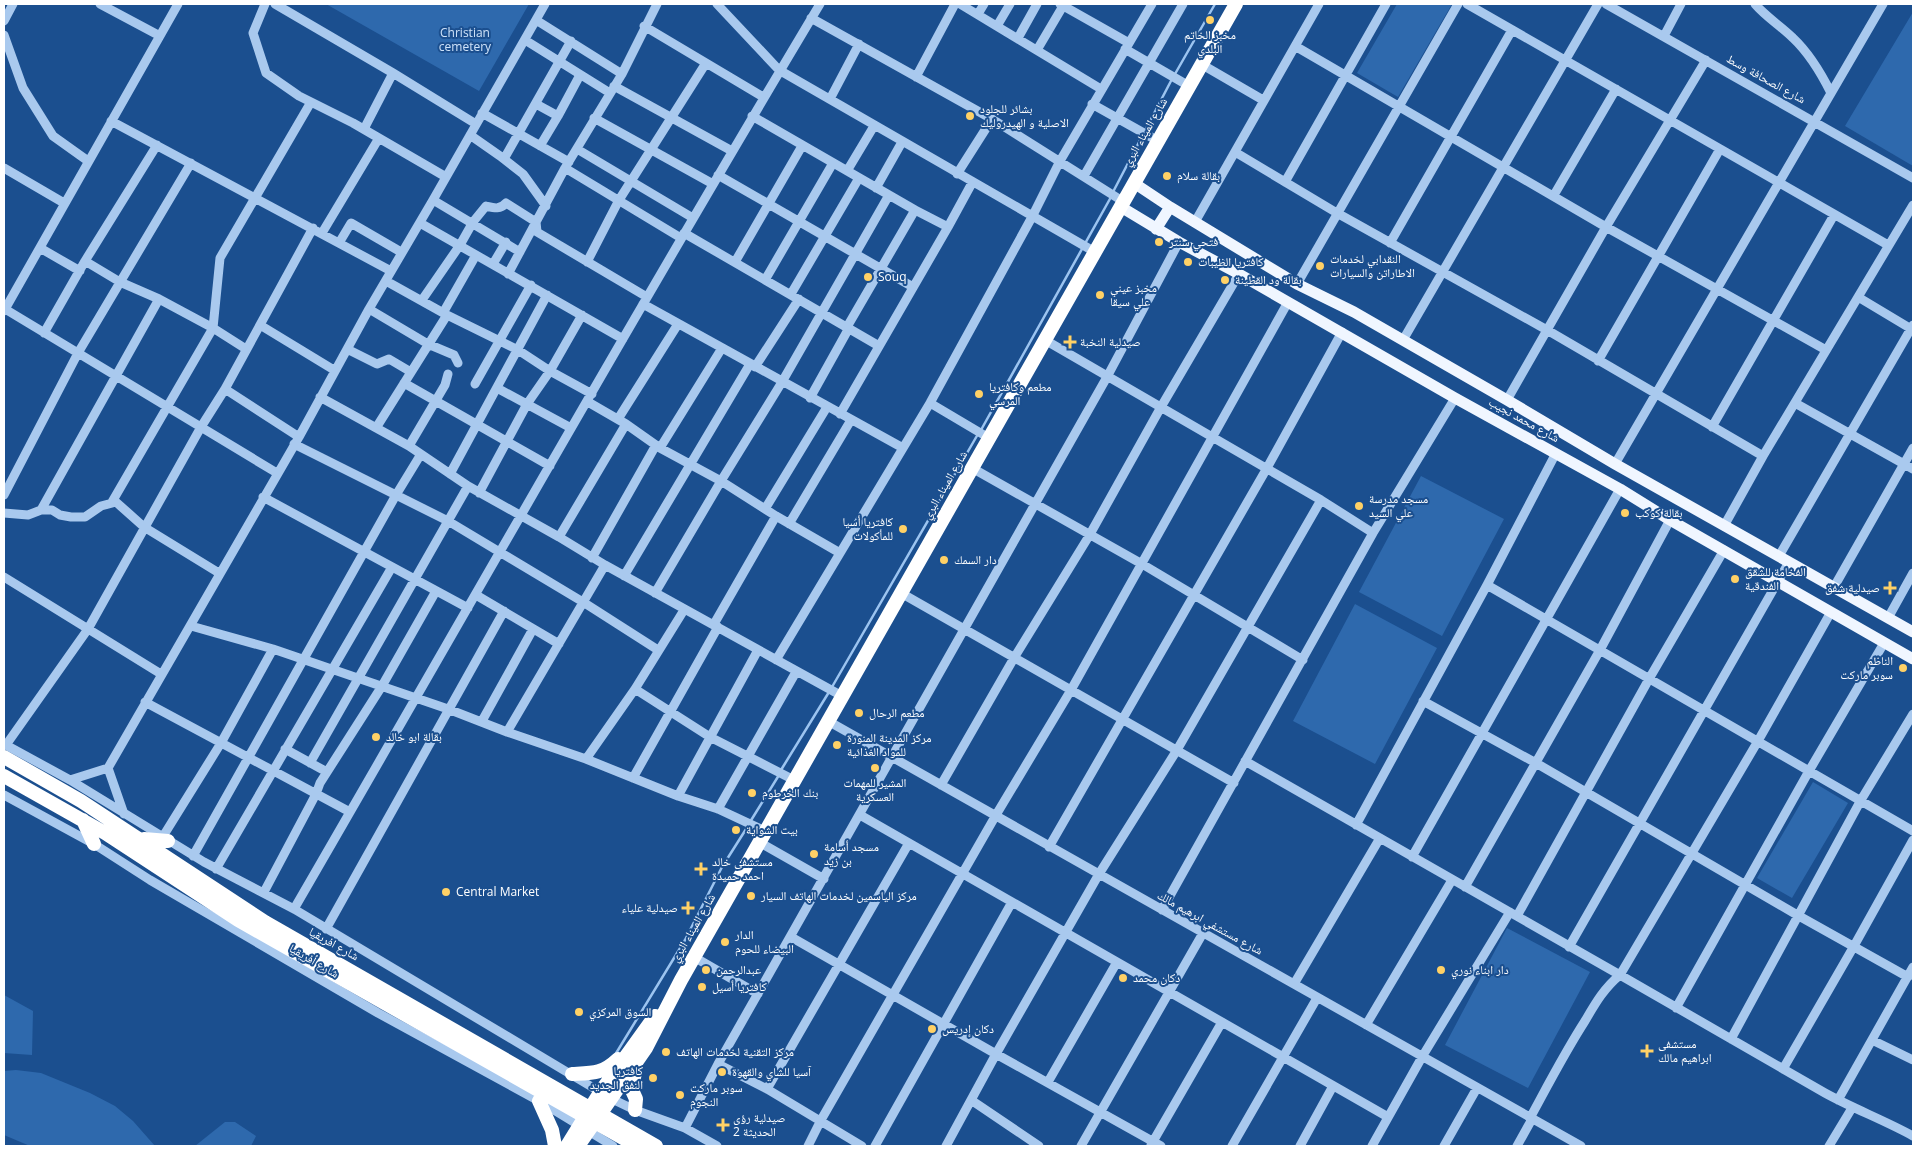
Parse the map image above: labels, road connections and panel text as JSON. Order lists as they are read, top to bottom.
{
  "streets": {
    "highway": ["شارع الميناء البري", "شارع افريقيا"],
    "main road": ["شارع محمد نجيب"],
    "street": ["شارع الصحافة وسط", "شارع مستشفي ابرهيم مالك", "شارع أفريقيا"]
  },
  "crossings": [
    ["شارع الميناء البري", "شارع محمد نجيب"],
    ["شارع الميناء البري", "شارع مستشفي ابرهيم مالك"]
  ],
  "parks": ["Christian cemetery"],
  "places": {
    "other": [
      "مخبز الخاتم البلدي",
      "بشائر للجلود الاصلية و الهيدروليك",
      "بقالة سلام",
      "فتحي سنتر",
      "كافتريا الطيبات",
      "النقدابي لخدمات الاطاراتن والسيارات",
      "Souq",
      "بقالة ود القطينة",
      "مخبز عيني علي سيقا",
      "مطعم وكافتريا المرسي",
      "مسجد مدرسة علي السيد",
      "بقالة كوكب",
      "كافتريا أسيا للمأكولات",
      "دار السمك",
      "الفخامة للشقق الفندقية",
      "الناظم سوبر ماركت",
      "مطعم الرحال",
      "بقالة ابو خالد",
      "مركز المدينة المنورة للمواد الغذائية",
      "المشير للمهمات العسكرية",
      "بنك الخرطوم",
      "بيت الشواية",
      "مسجد أسامة بن زيد",
      "Central Market",
      "مركز الياسمين لخدمات الهاتف السيار",
      "الدار البيضاء للحوم",
      "عبدالرحمن",
      "دار ابناء نوري",
      "دكان محمد",
      "كافتريا أسيل",
      "السوق المركزي",
      "دكان إدريس",
      "مركز التقنية لخدمات الهاتف",
      "آسيا للشاي والقهوة",
      "كافتريا النفق الجديد",
      "سوبر ماركت النجوم"
    ],
    "health": [
      "صيدلية النخبة",
      "صيدلية شفق",
      "مستشفى خالد احمد حميدة",
      "صيدلية علياء",
      "مستشفى ابراهيم مالك",
      "صيدلية رؤى الحديثة 2"
    ]
  }
}
